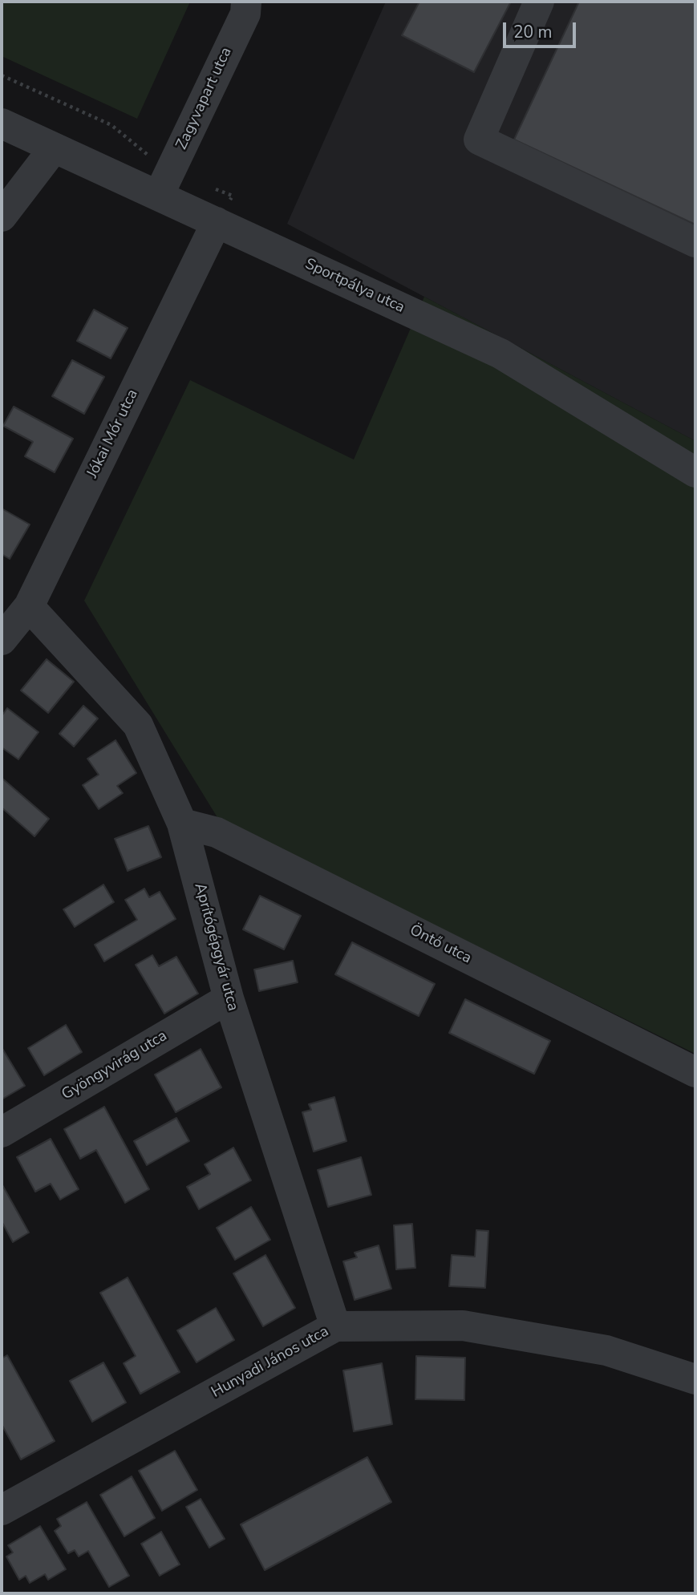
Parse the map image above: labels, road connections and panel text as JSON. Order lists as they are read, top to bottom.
{
  "streets": {
    "street": [
      "Zagyvapart utca",
      "Sportpálya utca",
      "Jókai Mór utca",
      "Öntő utca",
      "Aprítógépgyár utca",
      "Gyöngyvirág utca",
      "Hunyadi János utca"
    ]
  },
  "crossings": [
    ["Zagyvapart utca", "Sportpálya utca"],
    ["Sportpálya utca", "Jókai Mór utca"],
    ["Jókai Mór utca", "Aprítógépgyár utca"],
    ["Öntő utca", "Aprítógépgyár utca"],
    ["Aprítógépgyár utca", "Gyöngyvirág utca"],
    ["Aprítógépgyár utca", "Hunyadi János utca"]
  ],
  "scale_bar": "20 m"
}
